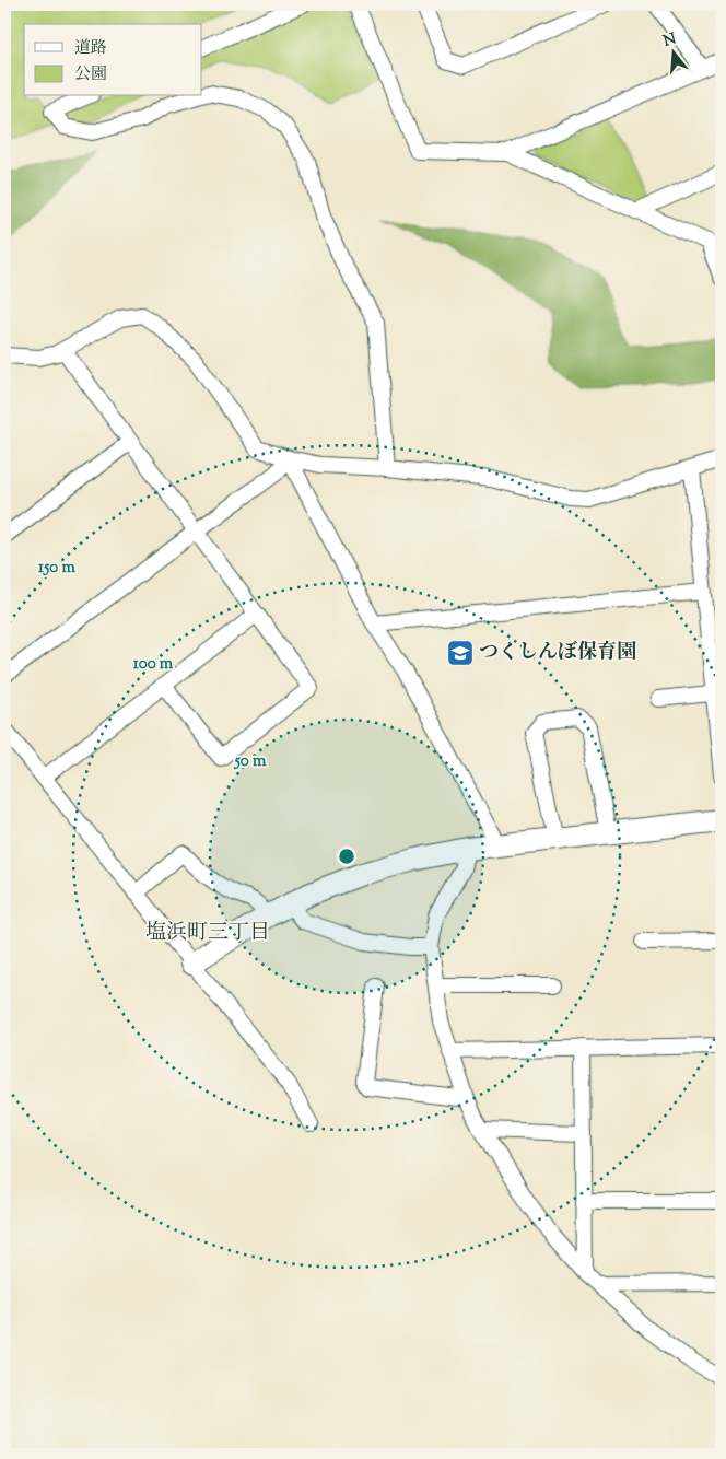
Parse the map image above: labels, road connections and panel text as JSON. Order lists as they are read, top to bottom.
{
  "districts": ["塩浜町三丁目"],
  "places": {
    "school or university": ["つくしんぼ保育園"]
  },
  "legend": ["道路", "公園"],
  "north": "top",
  "rings": ["150 m", "100 m", "50 m"]
}
